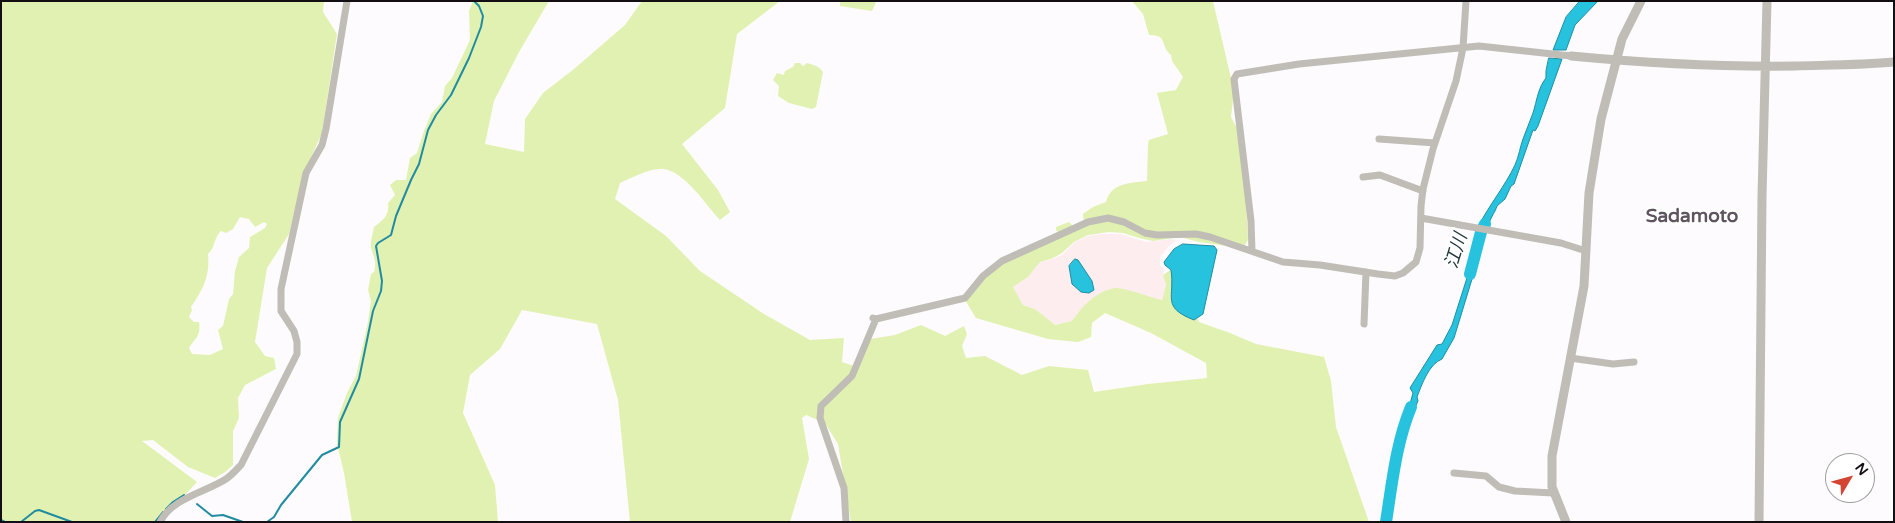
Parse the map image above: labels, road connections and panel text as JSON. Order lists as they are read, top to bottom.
{
  "districts": ["Sadamoto"],
  "water": ["江川"],
  "north": "top right"
}
